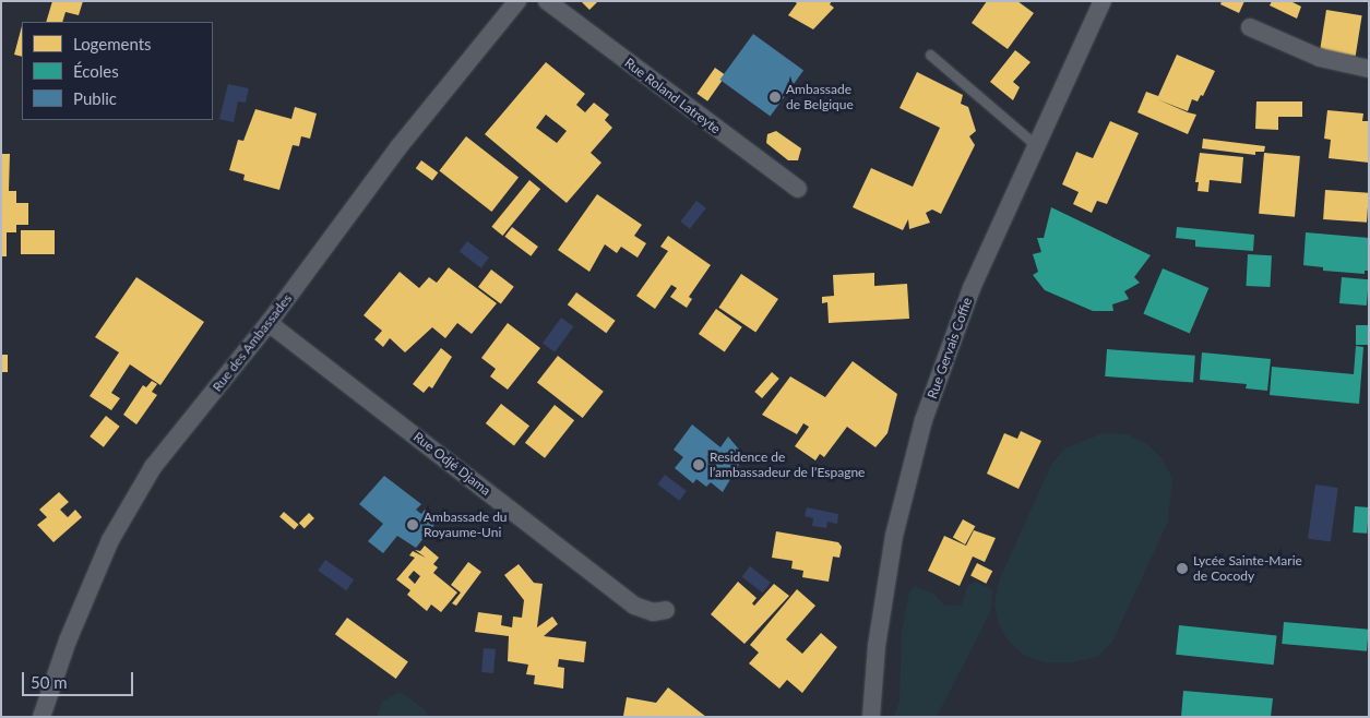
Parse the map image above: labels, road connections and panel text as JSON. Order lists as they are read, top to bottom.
{
  "streets": {
    "street": [
      "Rue Roland Latreyte",
      "Rue des Ambassades",
      "Rue Gervais Coffie",
      "Rue Odjé Djama"
    ]
  },
  "crossings": [
    ["Rue des Ambassades", "Rue Odjé Djama"]
  ],
  "places": [
    "Ambassade de Belgique",
    "Residence de l’ambassadeur de l’Espagne",
    "Ambassade du Royaume-Uni",
    "Lycée Sainte-Marie de Cocody"
  ],
  "legend": ["Logements", "Écoles", "Public"],
  "scale_bar": "50 m"
}
